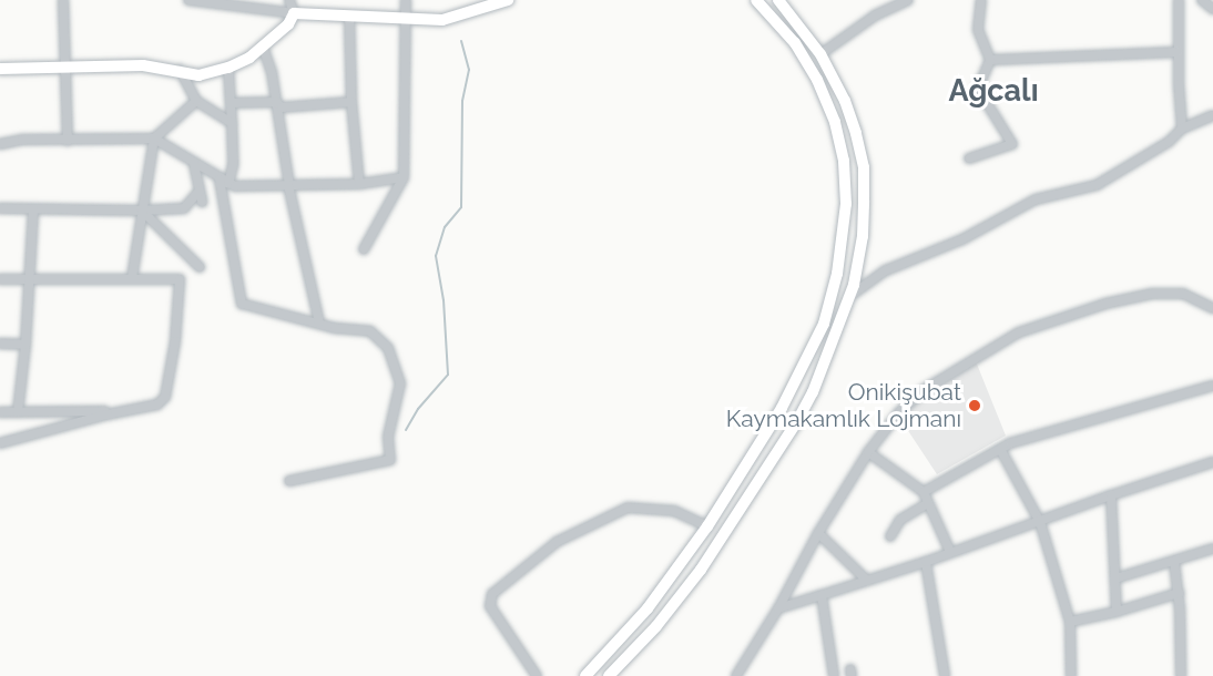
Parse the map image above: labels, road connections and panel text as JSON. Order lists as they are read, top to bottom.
{
  "districts": ["Ağcalı"],
  "places": ["Onikişubat Kaymakamlık Lojmanı"]
}
